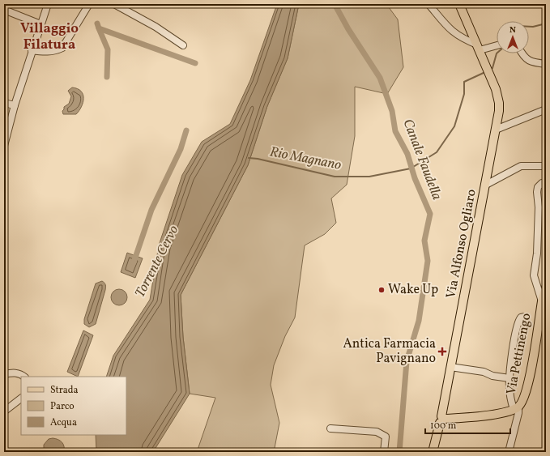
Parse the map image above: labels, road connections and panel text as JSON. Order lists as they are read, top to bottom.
{
  "streets": {
    "main road": ["Via Alfonso Ogliaro", "Via Pettinengo"]
  },
  "crossings": [
    ["Via Alfonso Ogliaro", "Via Pettinengo"]
  ],
  "districts": ["Villaggio Filatura"],
  "water": ["Rio Magnano", "Canale Faudella", "Torrente Cervo"],
  "places": {
    "other": ["Wake Up"],
    "health": ["Antica Farmacia Pavignano"]
  },
  "legend": ["Strada", "Parco", "Acqua"],
  "scale_bar": "100 m",
  "north": "top"
}
